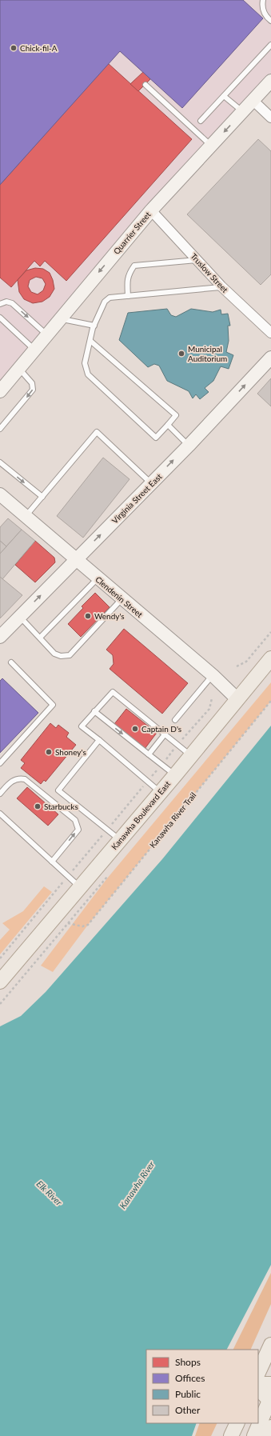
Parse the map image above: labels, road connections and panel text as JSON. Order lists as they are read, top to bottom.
{
  "streets": {
    "main road": [
      "Quarrier Street",
      "Virginia Street East",
      "Clendenin Street",
      "Kanawha Boulevard East"
    ],
    "street": ["Truslow Street"],
    "path": ["Kanawha River Trail"]
  },
  "crossings": [
    ["Quarrier Street", "Truslow Street"],
    ["Virginia Street East", "Clendenin Street"],
    ["Clendenin Street", "Kanawha Boulevard East"]
  ],
  "one_way": ["Quarrier Street", "Virginia Street East"],
  "water": ["Kanawha River", "Elk River"],
  "places": [
    "Chick-fil-A",
    "Municipal Auditorium",
    "Wendy's",
    "Captain D's",
    "Shoney's",
    "Starbucks"
  ],
  "legend": [
    "Shops",
    "Offices",
    "Public",
    "Other"
  ]
}
